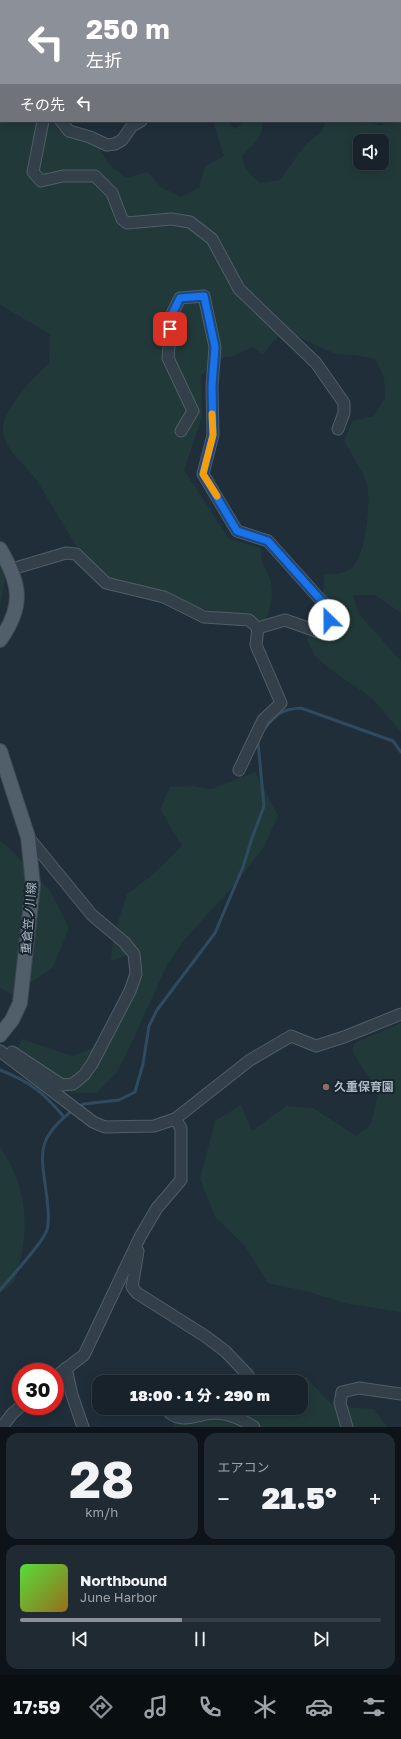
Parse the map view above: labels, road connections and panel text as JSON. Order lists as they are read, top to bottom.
{
  "streets": {
    "main road": ["重倉笠ノ川線"]
  },
  "places": ["久重保育園"],
  "page": {
    "turn": ["250 m", "左折"],
    "then": "その先",
    "limit": "30",
    "trip": "18:00 · 1 分 · 290 m",
    "tile": [
      ["28", "km/h"],
      "エアコン"
    ],
    "heat": ["−", "21.5°", "+"],
    "song": ["Northbound", "June Harbor"],
    "tabs": "17:59"
  }
}
